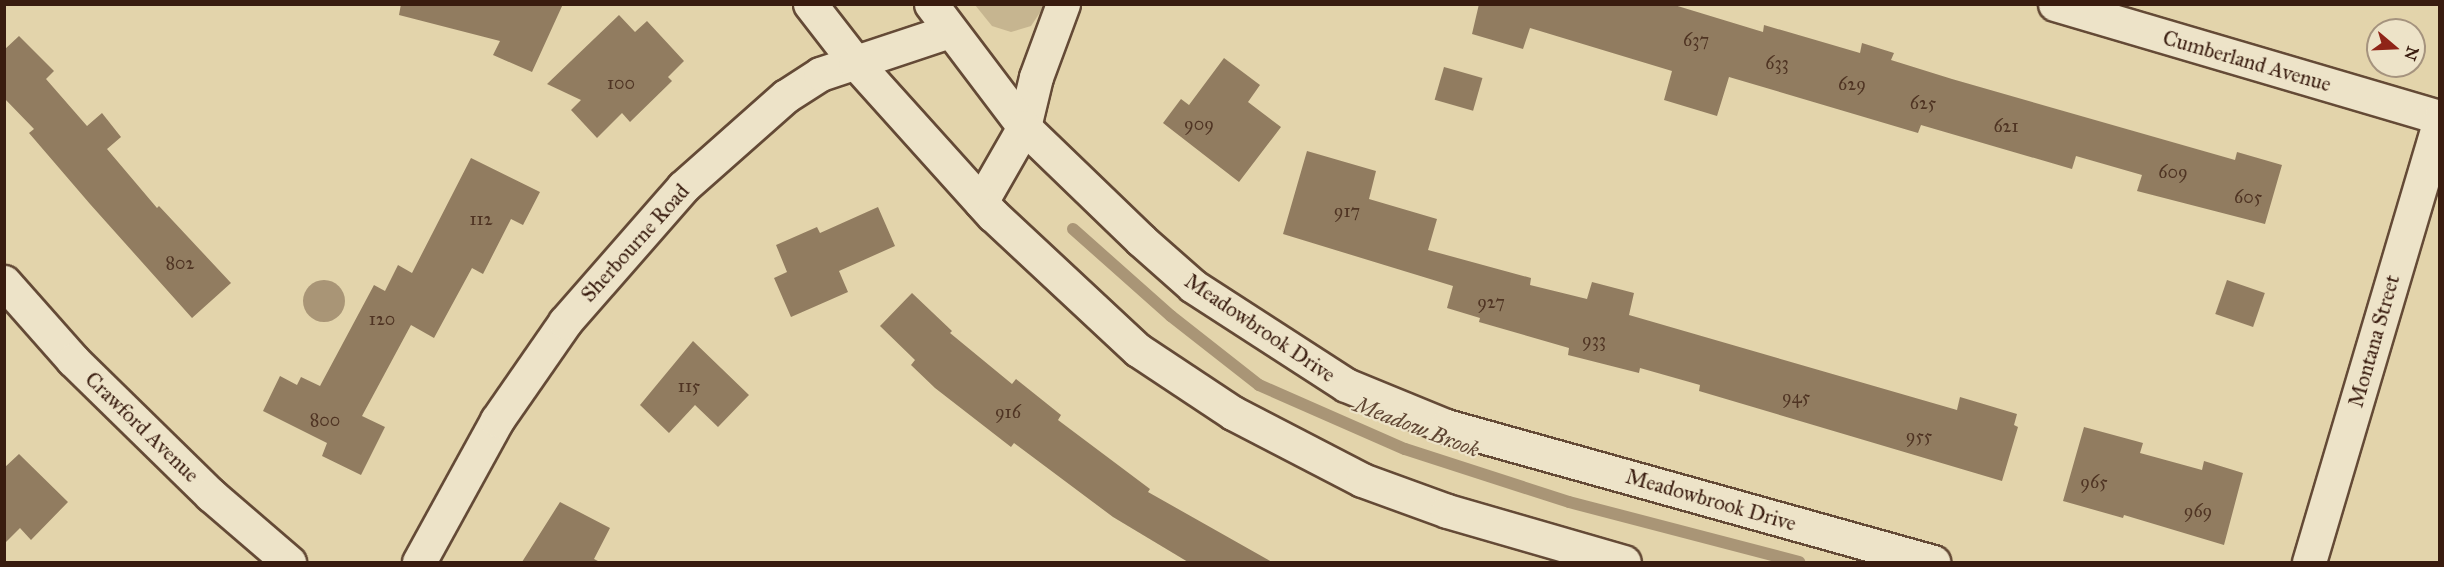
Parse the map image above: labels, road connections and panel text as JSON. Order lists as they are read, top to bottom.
{
  "streets": {
    "street": [
      "Cumberland Avenue",
      "Sherbourne Road",
      "Meadowbrook Drive",
      "Montana Street",
      "Crawford Avenue"
    ]
  },
  "crossings": [
    ["Cumberland Avenue", "Montana Street"],
    ["Sherbourne Road", "Meadowbrook Drive"]
  ],
  "water": ["Meadow Brook"],
  "house_numbers": [
    "637",
    "633",
    "100",
    "629",
    "625",
    "909",
    "621",
    "609",
    "605",
    "917",
    "112",
    "802",
    "927",
    "120",
    "933",
    "115",
    "945",
    "916",
    "800",
    "955",
    "965",
    "969"
  ],
  "north": "right"
}
